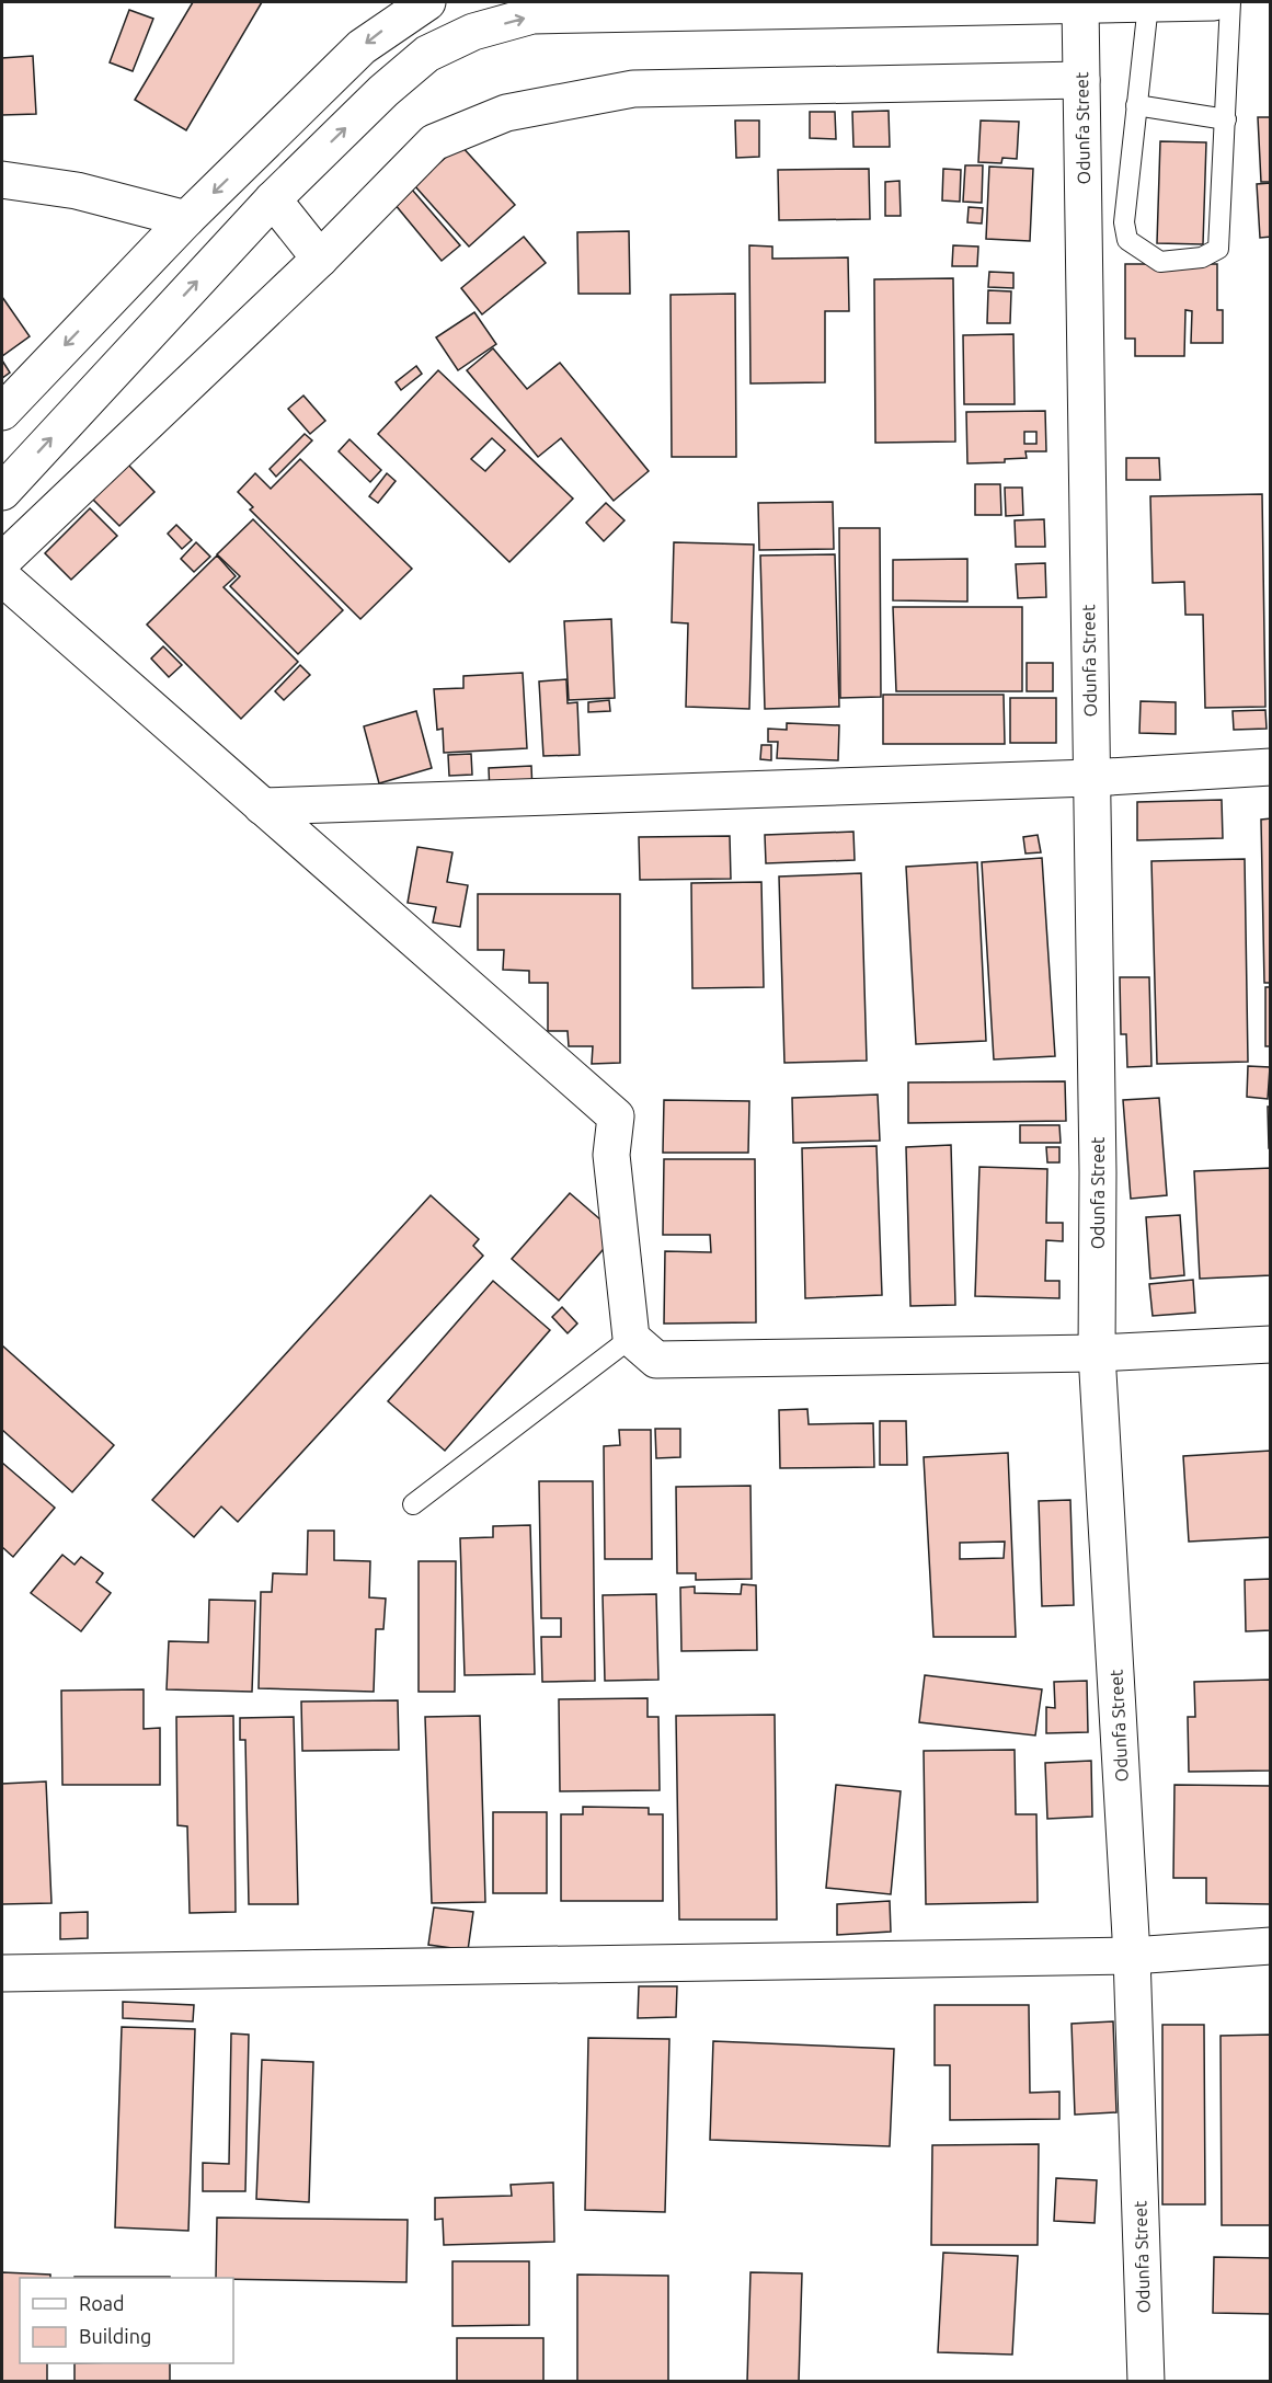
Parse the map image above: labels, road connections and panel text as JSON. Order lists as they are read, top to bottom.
{
  "streets": {
    "street": ["Odunfa Street"]
  },
  "legend": ["Road", "Building"]
}
